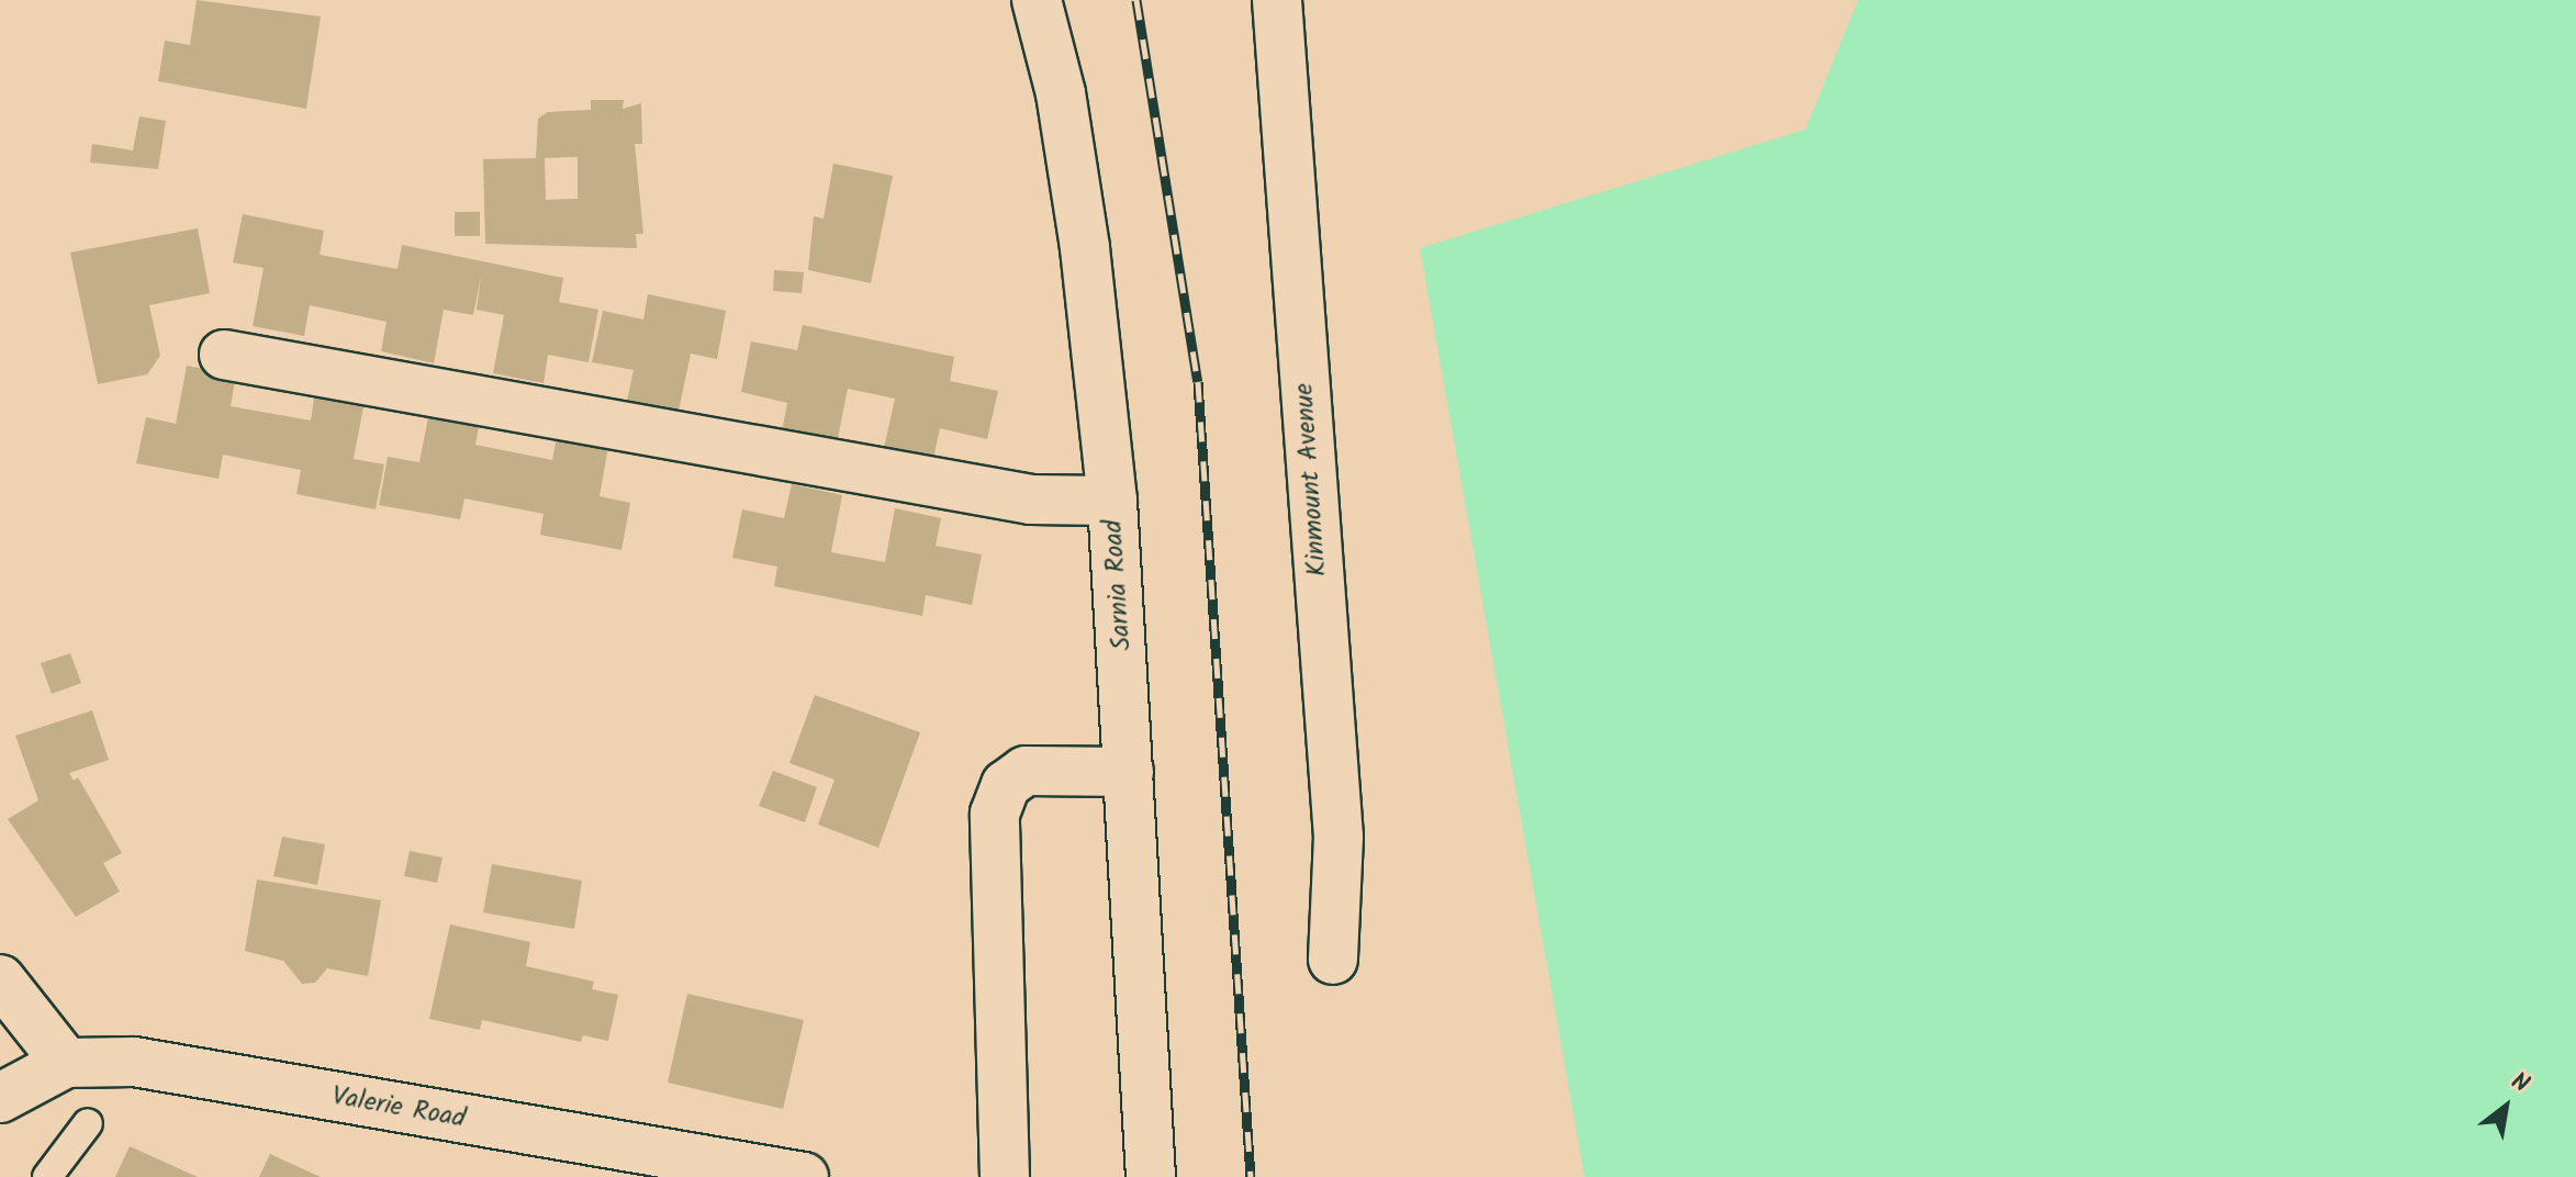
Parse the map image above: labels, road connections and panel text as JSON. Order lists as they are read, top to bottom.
{
  "streets": {
    "street": ["Kinmount Avenue", "Sarnia Road", "Valerie Road"]
  },
  "north": "top right"
}
